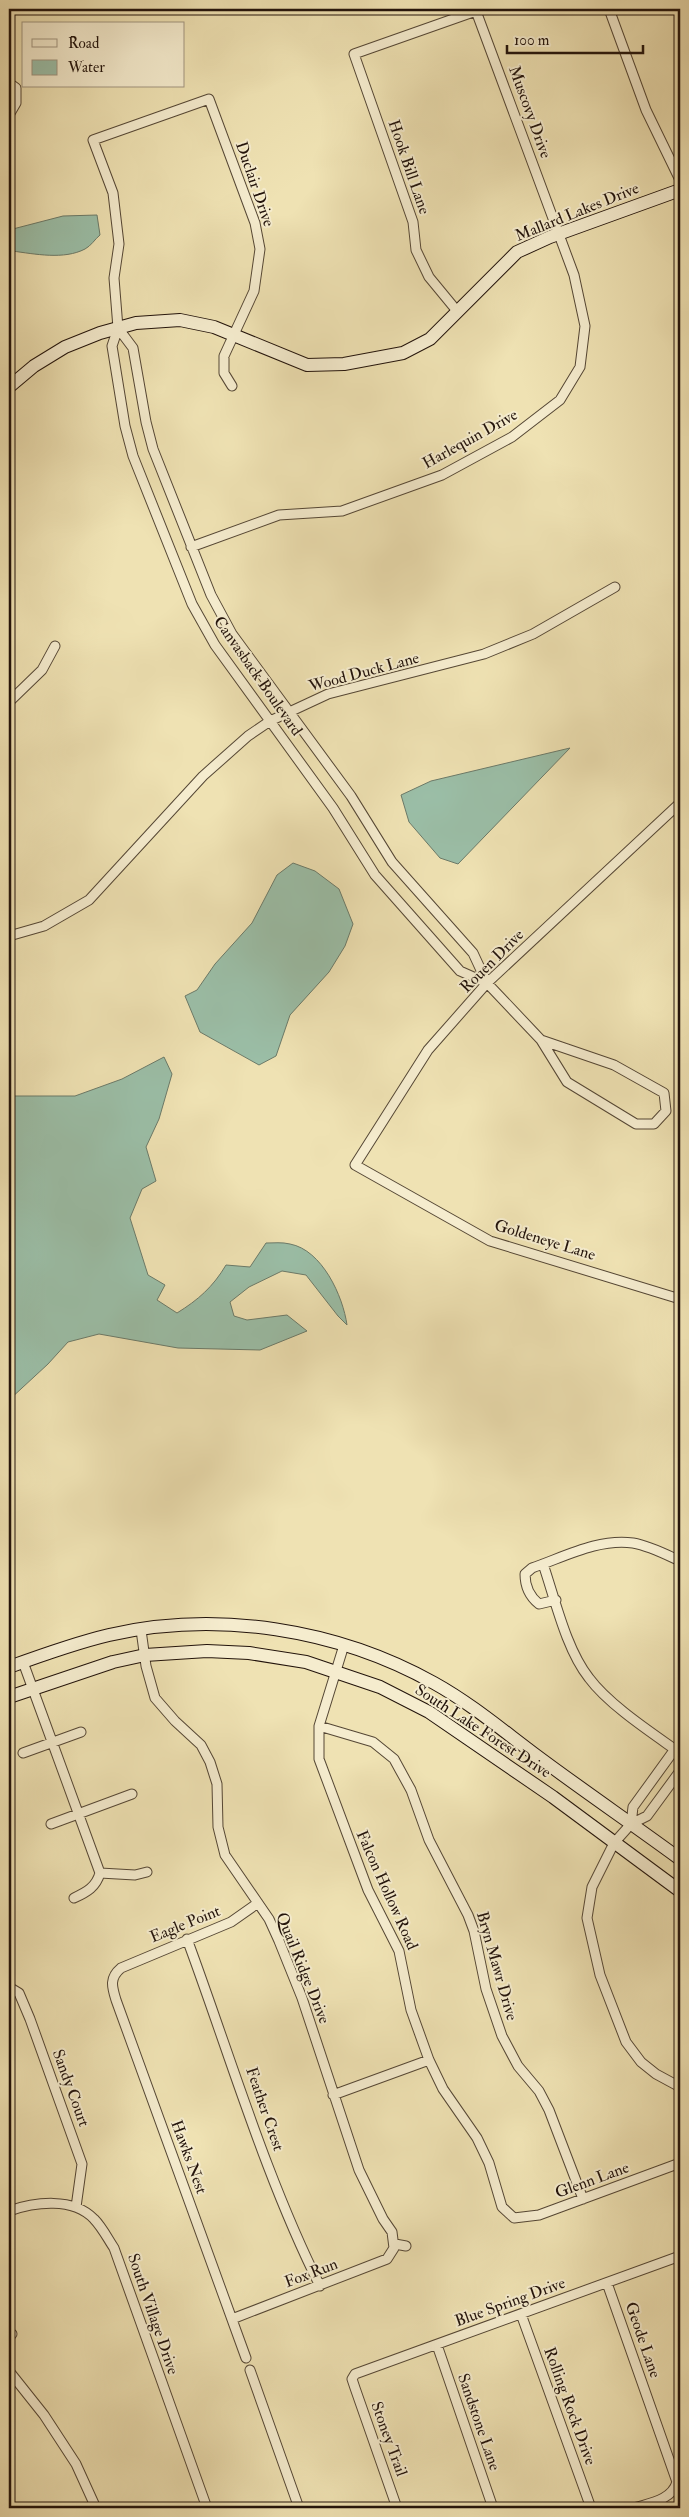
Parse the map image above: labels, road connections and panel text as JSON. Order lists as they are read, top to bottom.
{
  "streets": {
    "main road": ["Mallard Lakes Drive", "South Lake Forest Drive"],
    "street": [
      "Muscovy Drive",
      "Hook Bill Lane",
      "Duclair Drive",
      "Harlequin Drive",
      "Wood Duck Lane",
      "Canvasback Boulevard",
      "Rouen Drive",
      "Goldeneye Lane",
      "Falcon Hollow Road",
      "Eagle Point",
      "Bryn Mawr Drive",
      "Quail Ridge Drive",
      "Sandy Court",
      "Feather Crest",
      "Hawks Nest",
      "Glenn Lane",
      "Fox Run",
      "Blue Spring Drive",
      "South Village Drive",
      "Geode Lane",
      "Rolling Rock Drive",
      "Sandstone Lane",
      "Stoney Trail"
    ]
  },
  "crossings": [
    ["Muscovy Drive", "Hook Bill Lane"],
    ["Muscovy Drive", "Mallard Lakes Drive"],
    ["Muscovy Drive", "Harlequin Drive"],
    ["Hook Bill Lane", "Mallard Lakes Drive"],
    ["Duclair Drive", "Mallard Lakes Drive"],
    ["Duclair Drive", "Canvasback Boulevard"],
    ["Mallard Lakes Drive", "Harlequin Drive"],
    ["Mallard Lakes Drive", "Canvasback Boulevard"],
    ["Harlequin Drive", "Canvasback Boulevard"],
    ["Wood Duck Lane", "Canvasback Boulevard"],
    ["Canvasback Boulevard", "Rouen Drive"],
    ["Rouen Drive", "Goldeneye Lane"],
    ["South Lake Forest Drive", "Falcon Hollow Road"],
    ["South Lake Forest Drive", "Quail Ridge Drive"],
    ["Falcon Hollow Road", "Bryn Mawr Drive"],
    ["Falcon Hollow Road", "Glenn Lane"],
    ["Eagle Point", "Quail Ridge Drive"],
    ["Eagle Point", "Feather Crest"],
    ["Eagle Point", "Hawks Nest"],
    ["Bryn Mawr Drive", "Glenn Lane"],
    ["Quail Ridge Drive", "Fox Run"],
    ["Sandy Court", "South Village Drive"],
    ["Feather Crest", "Fox Run"],
    ["Hawks Nest", "Fox Run"],
    ["Blue Spring Drive", "Geode Lane"],
    ["Blue Spring Drive", "Rolling Rock Drive"],
    ["Blue Spring Drive", "Sandstone Lane"],
    ["Blue Spring Drive", "Stoney Trail"]
  ],
  "legend": ["Road", "Water"],
  "scale_bar": "100 m"
}
